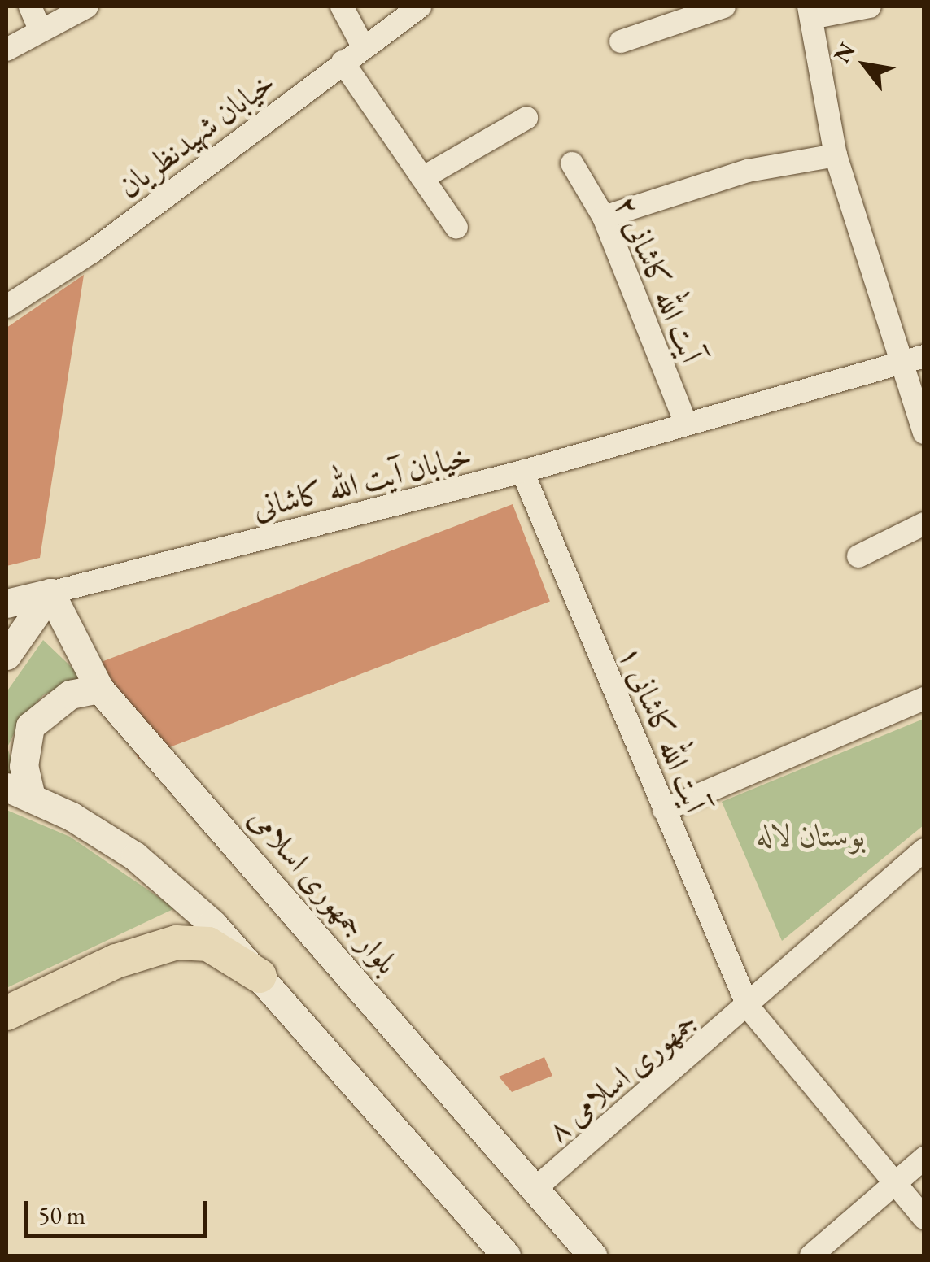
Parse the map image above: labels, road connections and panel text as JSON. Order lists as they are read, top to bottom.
{
  "streets": {
    "street": [
      "خیابان شهیدنظریان",
      "آیت الله کاشانی ۲",
      "خیابان آیت الله کاشانی",
      "آیت الله کاشانی ۱",
      "بلوار جمهوری اسلامی",
      "جمهوری اسلامی ۸"
    ]
  },
  "crossings": [
    ["آیت الله کاشانی ۲", "خیابان آیت الله کاشانی"],
    ["خیابان آیت الله کاشانی", "آیت الله کاشانی ۱"],
    ["خیابان آیت الله کاشانی", "بلوار جمهوری اسلامی"],
    ["آیت الله کاشانی ۱", "جمهوری اسلامی ۸"],
    ["بلوار جمهوری اسلامی", "جمهوری اسلامی ۸"]
  ],
  "parks": ["بوستان لاله"],
  "scale_bar": "50 m",
  "north": "top left"
}
